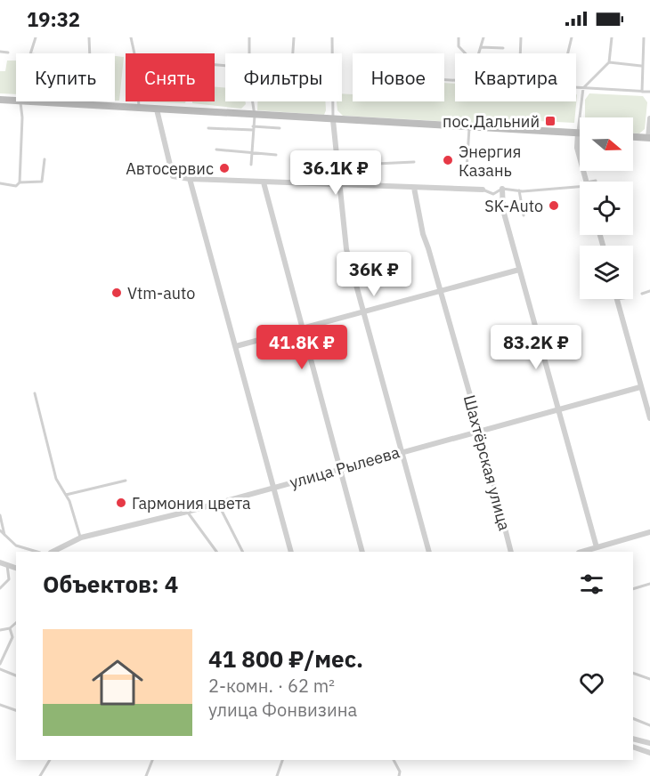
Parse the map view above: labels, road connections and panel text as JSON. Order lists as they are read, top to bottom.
{
  "streets": {
    "street": ["Шахтёрская улица", "улица Рылеева"]
  },
  "crossings": [
    ["Шахтёрская улица", "улица Рылеева"]
  ],
  "places": {
    "transit": ["пос.Дальний"],
    "other": [
      "Энергия Казань",
      "Автосервис",
      "SK-Auto",
      "Vtm-auto",
      "Гармония цвета"
    ]
  },
  "north": "right",
  "page": {
    "status": "19:32",
    "chip": [
      "Купить",
      "Снять",
      "Фильтры",
      "Новое",
      "Квартира"
    ],
    "price": [
      "36.1K ₽",
      "36K ₽",
      "41.8K ₽",
      "83.2K ₽"
    ],
    "heading": "Объектов: 4",
    "list": [
      {
        "name": "41 800 ₽/мес.",
        "note": "2-комн. · 62 m² · улица Фонвизина"
      }
    ]
  }
}
